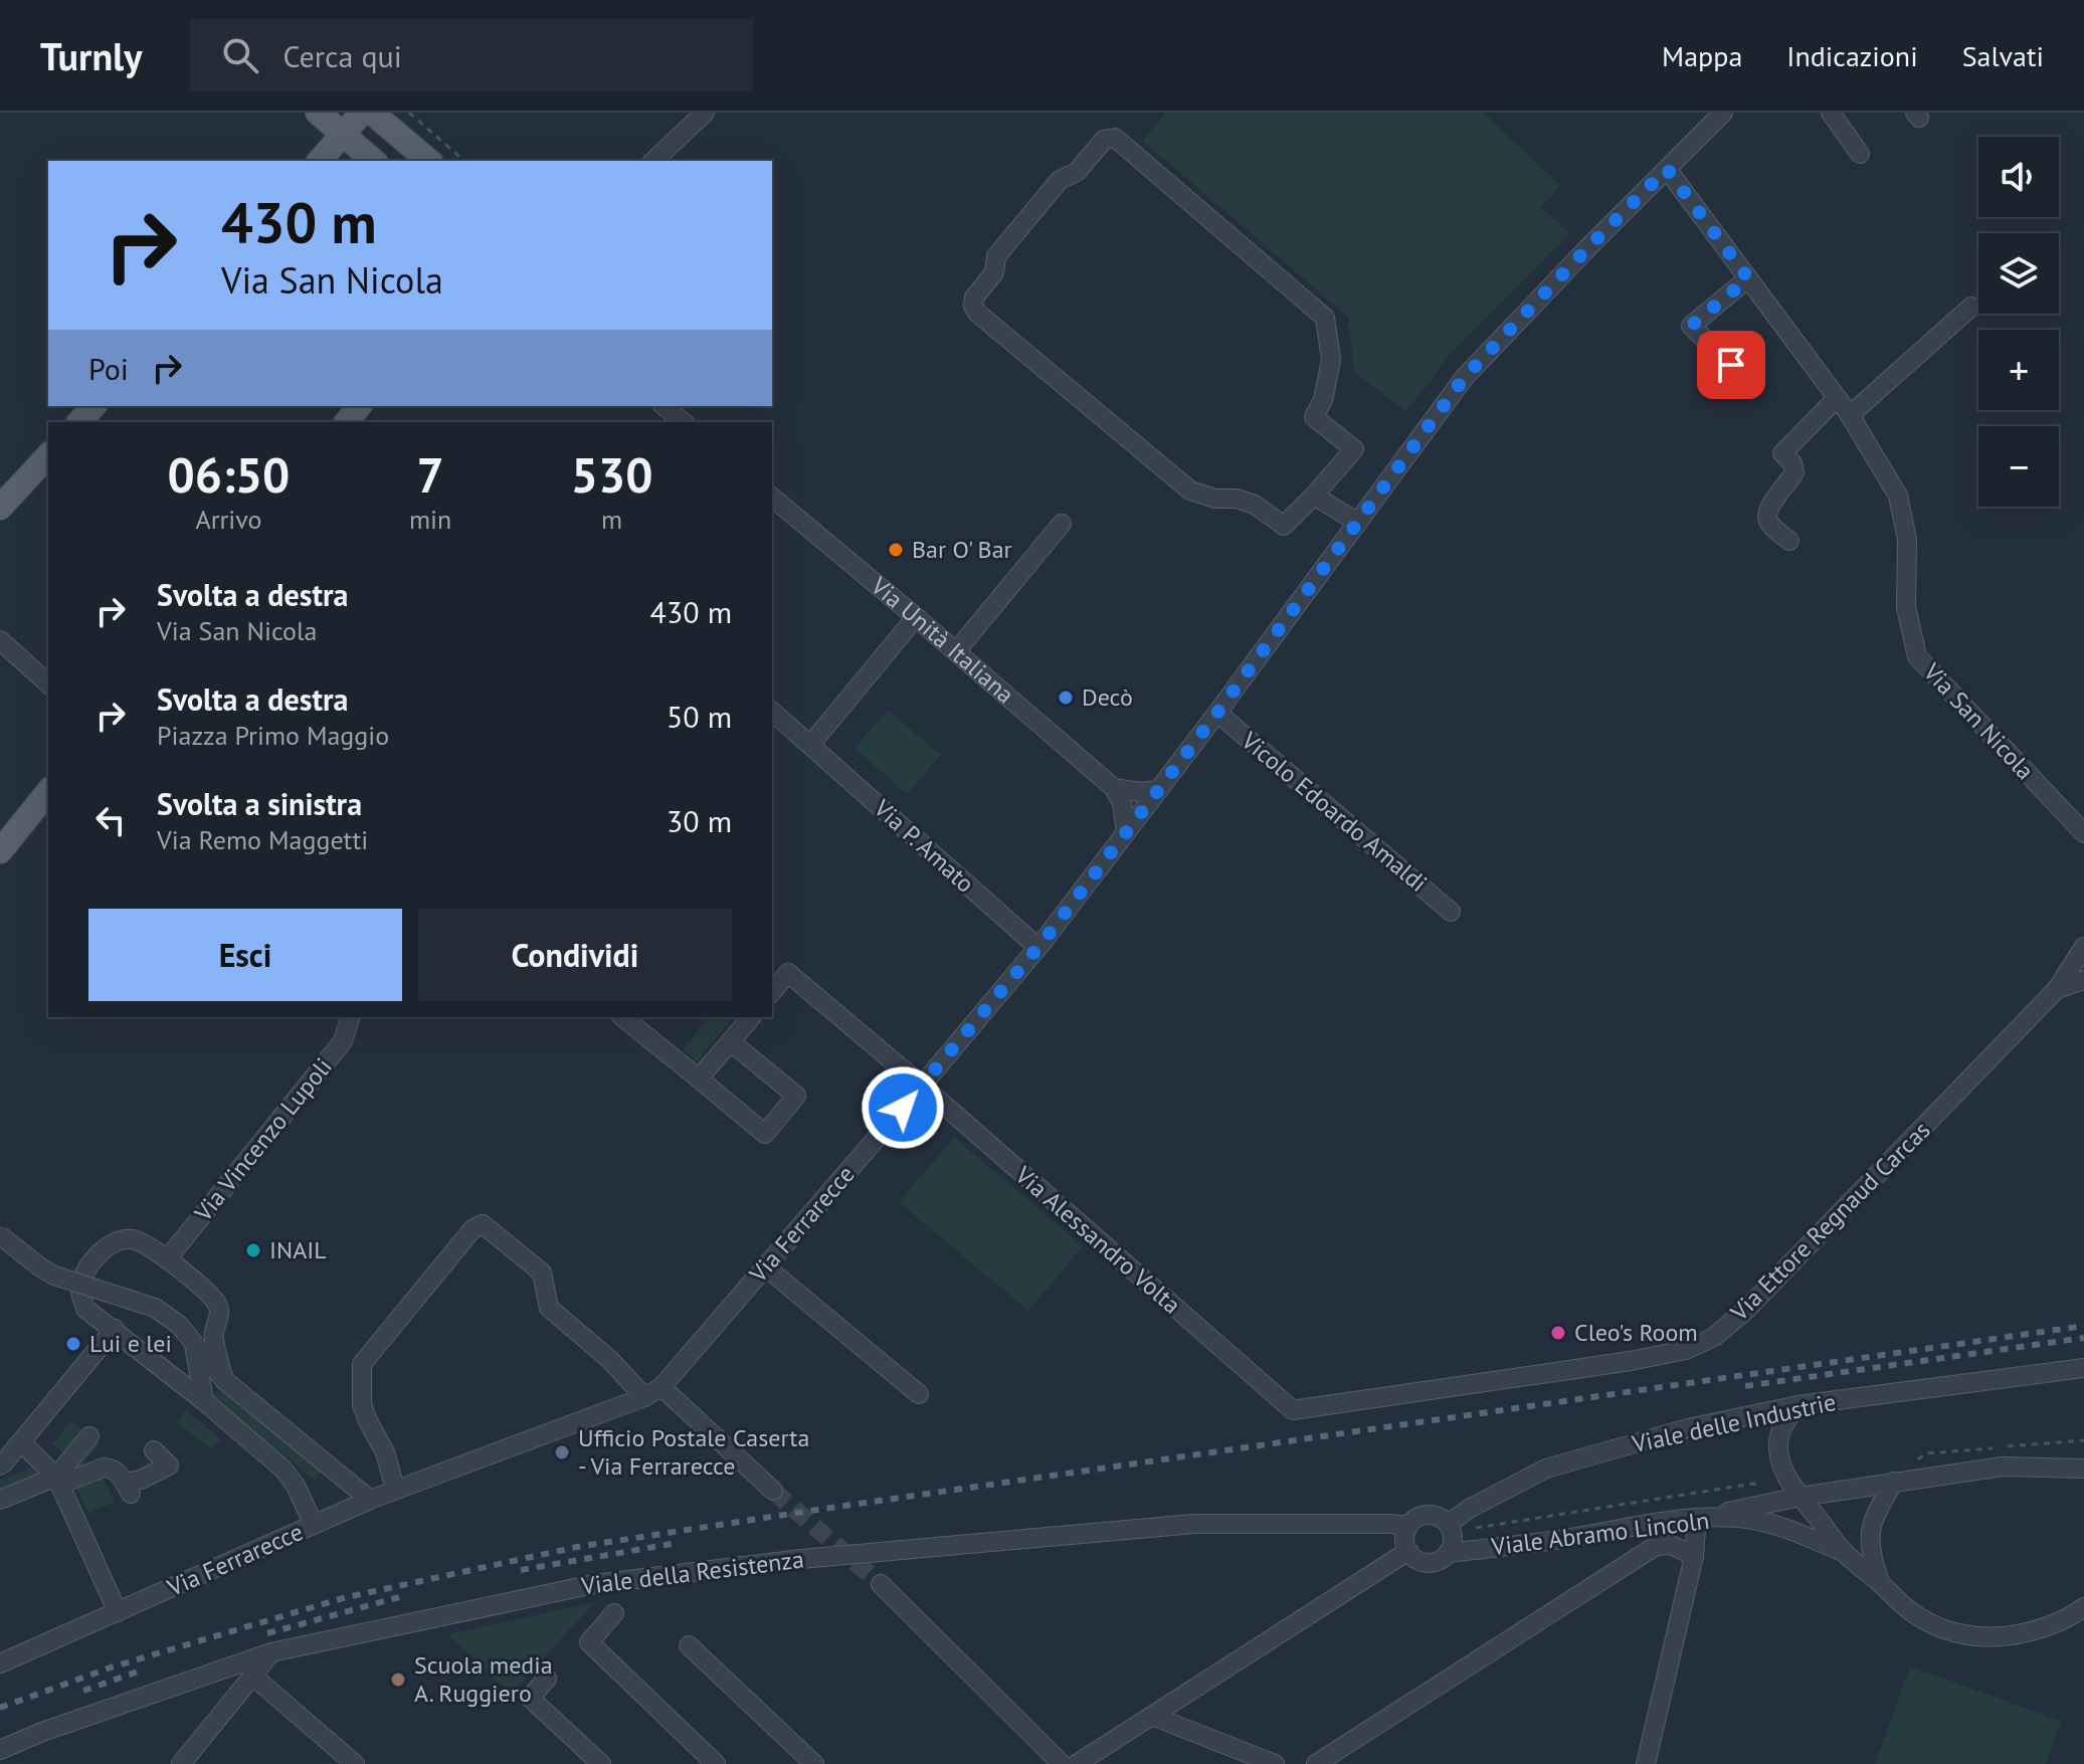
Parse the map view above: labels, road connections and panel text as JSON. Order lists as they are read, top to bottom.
{
  "streets": {
    "street": [
      "Via Unità Italiana",
      "Via San Nicola",
      "Vicolo Edoardo Amaldi",
      "Via P. Amato",
      "Via Vincenzo Lupoli",
      "Via Ettore Regnaud Carcas",
      "Via Ferrarecce",
      "Via Alessandro Volta",
      "Viale delle Industrie",
      "Viale Abramo Lincoln",
      "Viale della Resistenza"
    ]
  },
  "crossings": [
    ["Via San Nicola", "Via Ferrarecce"],
    ["Vicolo Edoardo Amaldi", "Via Ferrarecce"],
    ["Via P. Amato", "Via Ferrarecce"],
    ["Via Ettore Regnaud Carcas", "Via Alessandro Volta"],
    ["Via Ferrarecce", "Via Alessandro Volta"],
    ["Viale delle Industrie", "Viale Abramo Lincoln"],
    ["Viale delle Industrie", "Viale della Resistenza"],
    ["Viale Abramo Lincoln", "Viale della Resistenza"]
  ],
  "places": [
    "Bar O' Bar",
    "Decò",
    "INAIL",
    "Cleo's Room",
    "Lui e lei",
    "Ufficio Postale Caserta - Via Ferrarecce",
    "Scuola media A. Ruggiero"
  ],
  "page": {
    "header": "Turnly",
    "search": "Cerca qui",
    "nav": ["Mappa", "Indicazioni", "Salvati"],
    "map_buttons": ["+", "−"],
    "turn": ["430 m", "Via San Nicola"],
    "then": "Poi",
    "eta": [
      "06:50",
      "Arrivo",
      "7",
      "min",
      "530",
      "m"
    ],
    "list": [
      {
        "name": "Svolta a destra",
        "note": "Via San Nicola",
        "value": "430 m"
      },
      {
        "name": "Svolta a destra",
        "note": "Piazza Primo Maggio",
        "value": "50 m"
      },
      {
        "name": "Svolta a sinistra",
        "note": "Via Remo Maggetti",
        "value": "30 m"
      }
    ],
    "buttons": ["Esci", "Condividi"]
  }
}
